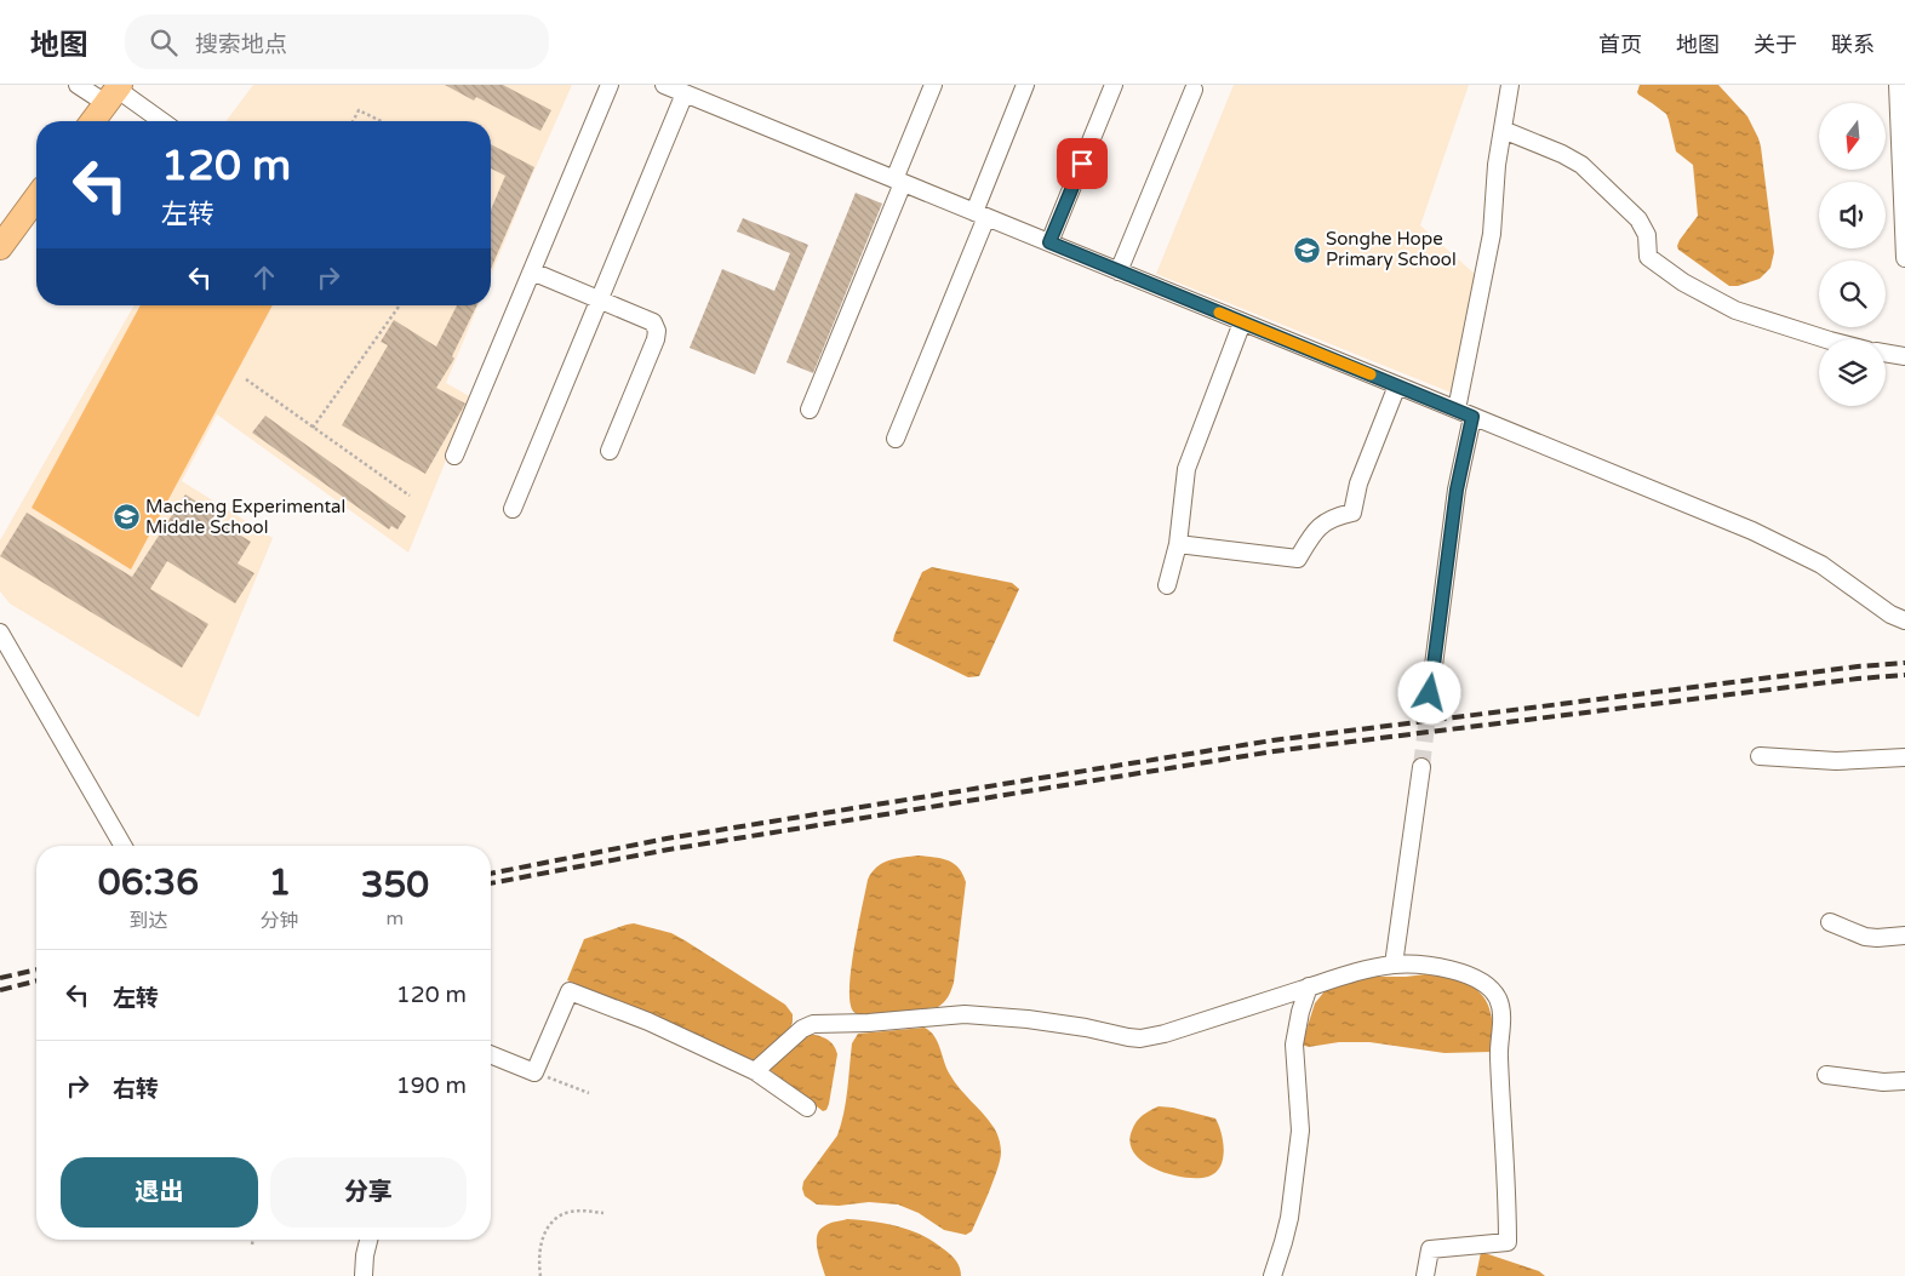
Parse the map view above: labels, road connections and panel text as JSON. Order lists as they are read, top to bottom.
{
  "places": {
    "school or university": ["Songhe Hope Primary School", "Macheng Experimental Middle School"]
  },
  "north": "bottom",
  "page": {
    "header": "地图",
    "search": "搜索地点",
    "nav": [
      "首页",
      "地图",
      "关于",
      "联系"
    ],
    "turn": ["120 m", "左转"],
    "eta": [
      "06:36",
      "到达",
      "1",
      "分钟",
      "350",
      "m"
    ],
    "list": [
      {
        "name": "左转",
        "value": "120 m"
      },
      {
        "name": "右转",
        "value": "190 m"
      }
    ],
    "buttons": ["退出", "分享"]
  }
}
